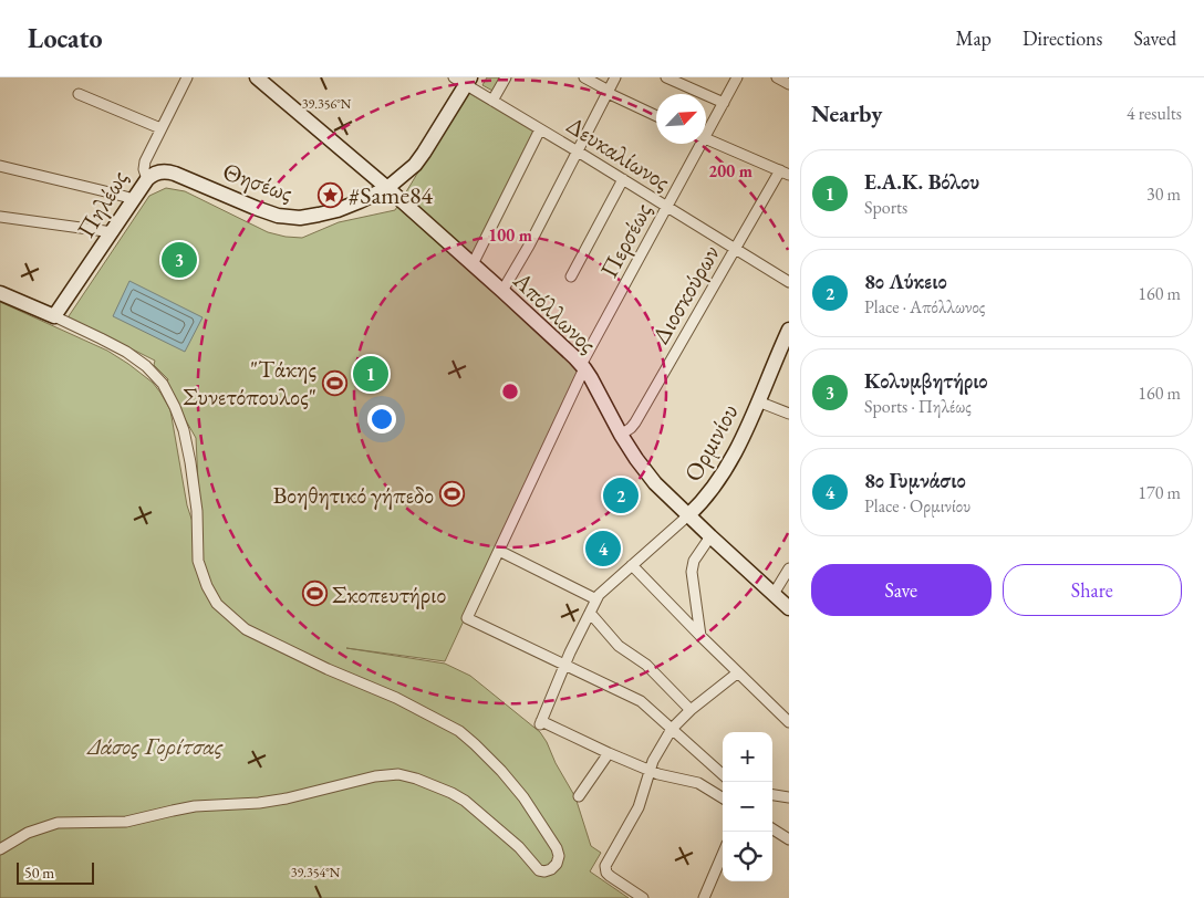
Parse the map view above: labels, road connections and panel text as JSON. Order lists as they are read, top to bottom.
{
  "streets": {
    "street": [
      "Δευκαλίωνος",
      "Θησέως",
      "Πηλέως",
      "Περσέως",
      "Διοσκούρων",
      "Απόλλωνος",
      "Ορμινίου"
    ]
  },
  "crossings": [
    ["Δευκαλίωνος", "Θησέως"],
    ["Δευκαλίωνος", "Περσέως"],
    ["Δευκαλίωνος", "Διοσκούρων"],
    ["Θησέως", "Πηλέως"],
    ["Θησέως", "Απόλλωνος"],
    ["Περσέως", "Απόλλωνος"],
    ["Περσέως", "Ορμινίου"],
    ["Διοσκούρων", "Απόλλωνος"],
    ["Απόλλωνος", "Ορμινίου"]
  ],
  "parks": ["Δάσος Γορίτσας"],
  "places": {
    "place": ["#Same84"],
    "sports": ["\"Τάκης Συνετόπουλος\"", "Βοηθητικό γήπεδο", "Σκοπευτήριο"]
  },
  "scale_bar": "50 m",
  "north": "top right",
  "page": {
    "header": "Locato",
    "nav": ["Map", "Directions", "Saved"],
    "heading": ["Nearby", "4 results"],
    "list": [
      {
        "mark": "1",
        "name": "Ε.Α.Κ. Βόλου",
        "note": "Sports",
        "value": "30 m"
      },
      {
        "mark": "2",
        "name": "8ο Λύκειο",
        "note": "Place · Απόλλωνος",
        "value": "160 m"
      },
      {
        "mark": "3",
        "name": "Κολυμβητήριο",
        "note": "Sports · Πηλέως",
        "value": "160 m"
      },
      {
        "mark": "4",
        "name": "8ο Γυμνάσιο",
        "note": "Place · Ορμινίου",
        "value": "170 m"
      }
    ],
    "pins": [
      "3",
      "1",
      "2",
      "4"
    ],
    "buttons": ["Save", "Share"],
    "map_buttons": ["+", "−"],
    "scale": "50 m"
  },
  "coordinates": ["39.356°N", "39.354°N"],
  "rings": ["200 m", "100 m"]
}
